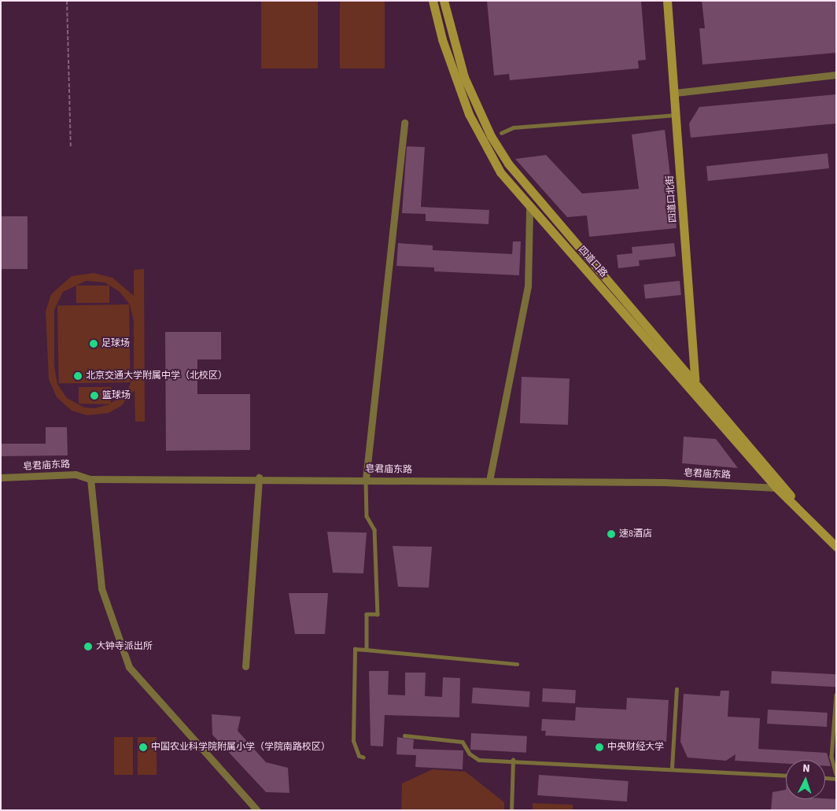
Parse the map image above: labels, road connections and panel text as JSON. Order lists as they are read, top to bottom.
{
  "streets": {
    "street": ["四道口北街", "四道口路", "皂君庙东路"]
  },
  "crossings": [
    ["四道口北街", "四道口路"],
    ["四道口路", "皂君庙东路"]
  ],
  "places": [
    "足球场",
    "北京交通大学附属中学（北校区）",
    "篮球场",
    "速8酒店",
    "大钟寺派出所",
    "中国农业科学院附属小学（学院南路校区）",
    "中央财经大学"
  ],
  "north": "top"
}
